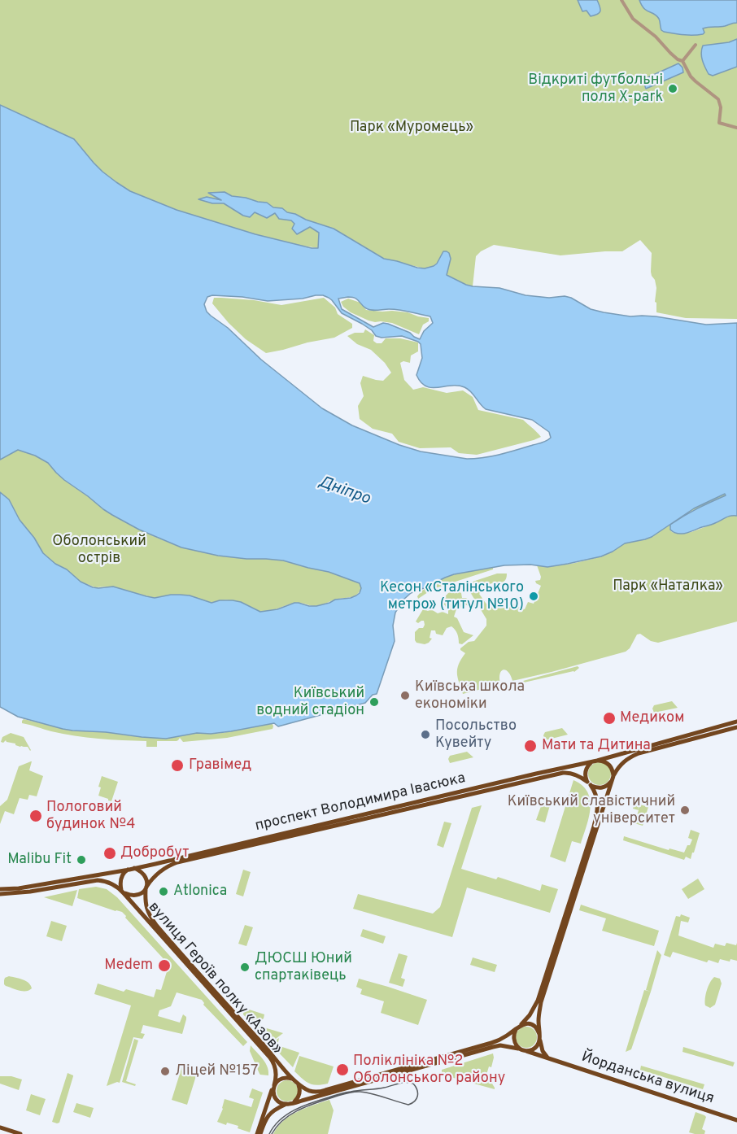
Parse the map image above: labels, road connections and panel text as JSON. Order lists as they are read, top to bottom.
{
  "streets": {
    "main road": ["проспект Володимира Івасюка", "вулиця Героїв полку «Азов»", "Йорданська вулиця"]
  },
  "crossings": [
    ["проспект Володимира Івасюка", "вулиця Героїв полку «Азов»"],
    ["вулиця Героїв полку «Азов»", "Йорданська вулиця"]
  ],
  "water": ["Дніпро"],
  "parks": ["Парк «Муромець»", "Оболонський острів", "Парк «Наталка»"],
  "places": [
    "Відкриті футбольні поля X-park",
    "Кесон «Сталінського метро» (титул №10)",
    "Київська школа економіки",
    "Київський водний стадіон",
    "Медиком",
    "Посольство Кувейту",
    "Мати та Дитина",
    "Гравімед",
    "Київський славістичний університет",
    "Пологовий будинок №4",
    "Добробут",
    "Malibu Fit",
    "Atlonica",
    "Medem",
    "ДЮСШ Юний спартаківець",
    "Поліклініка №2 Оболонського району",
    "Ліцей №157"
  ]
}
